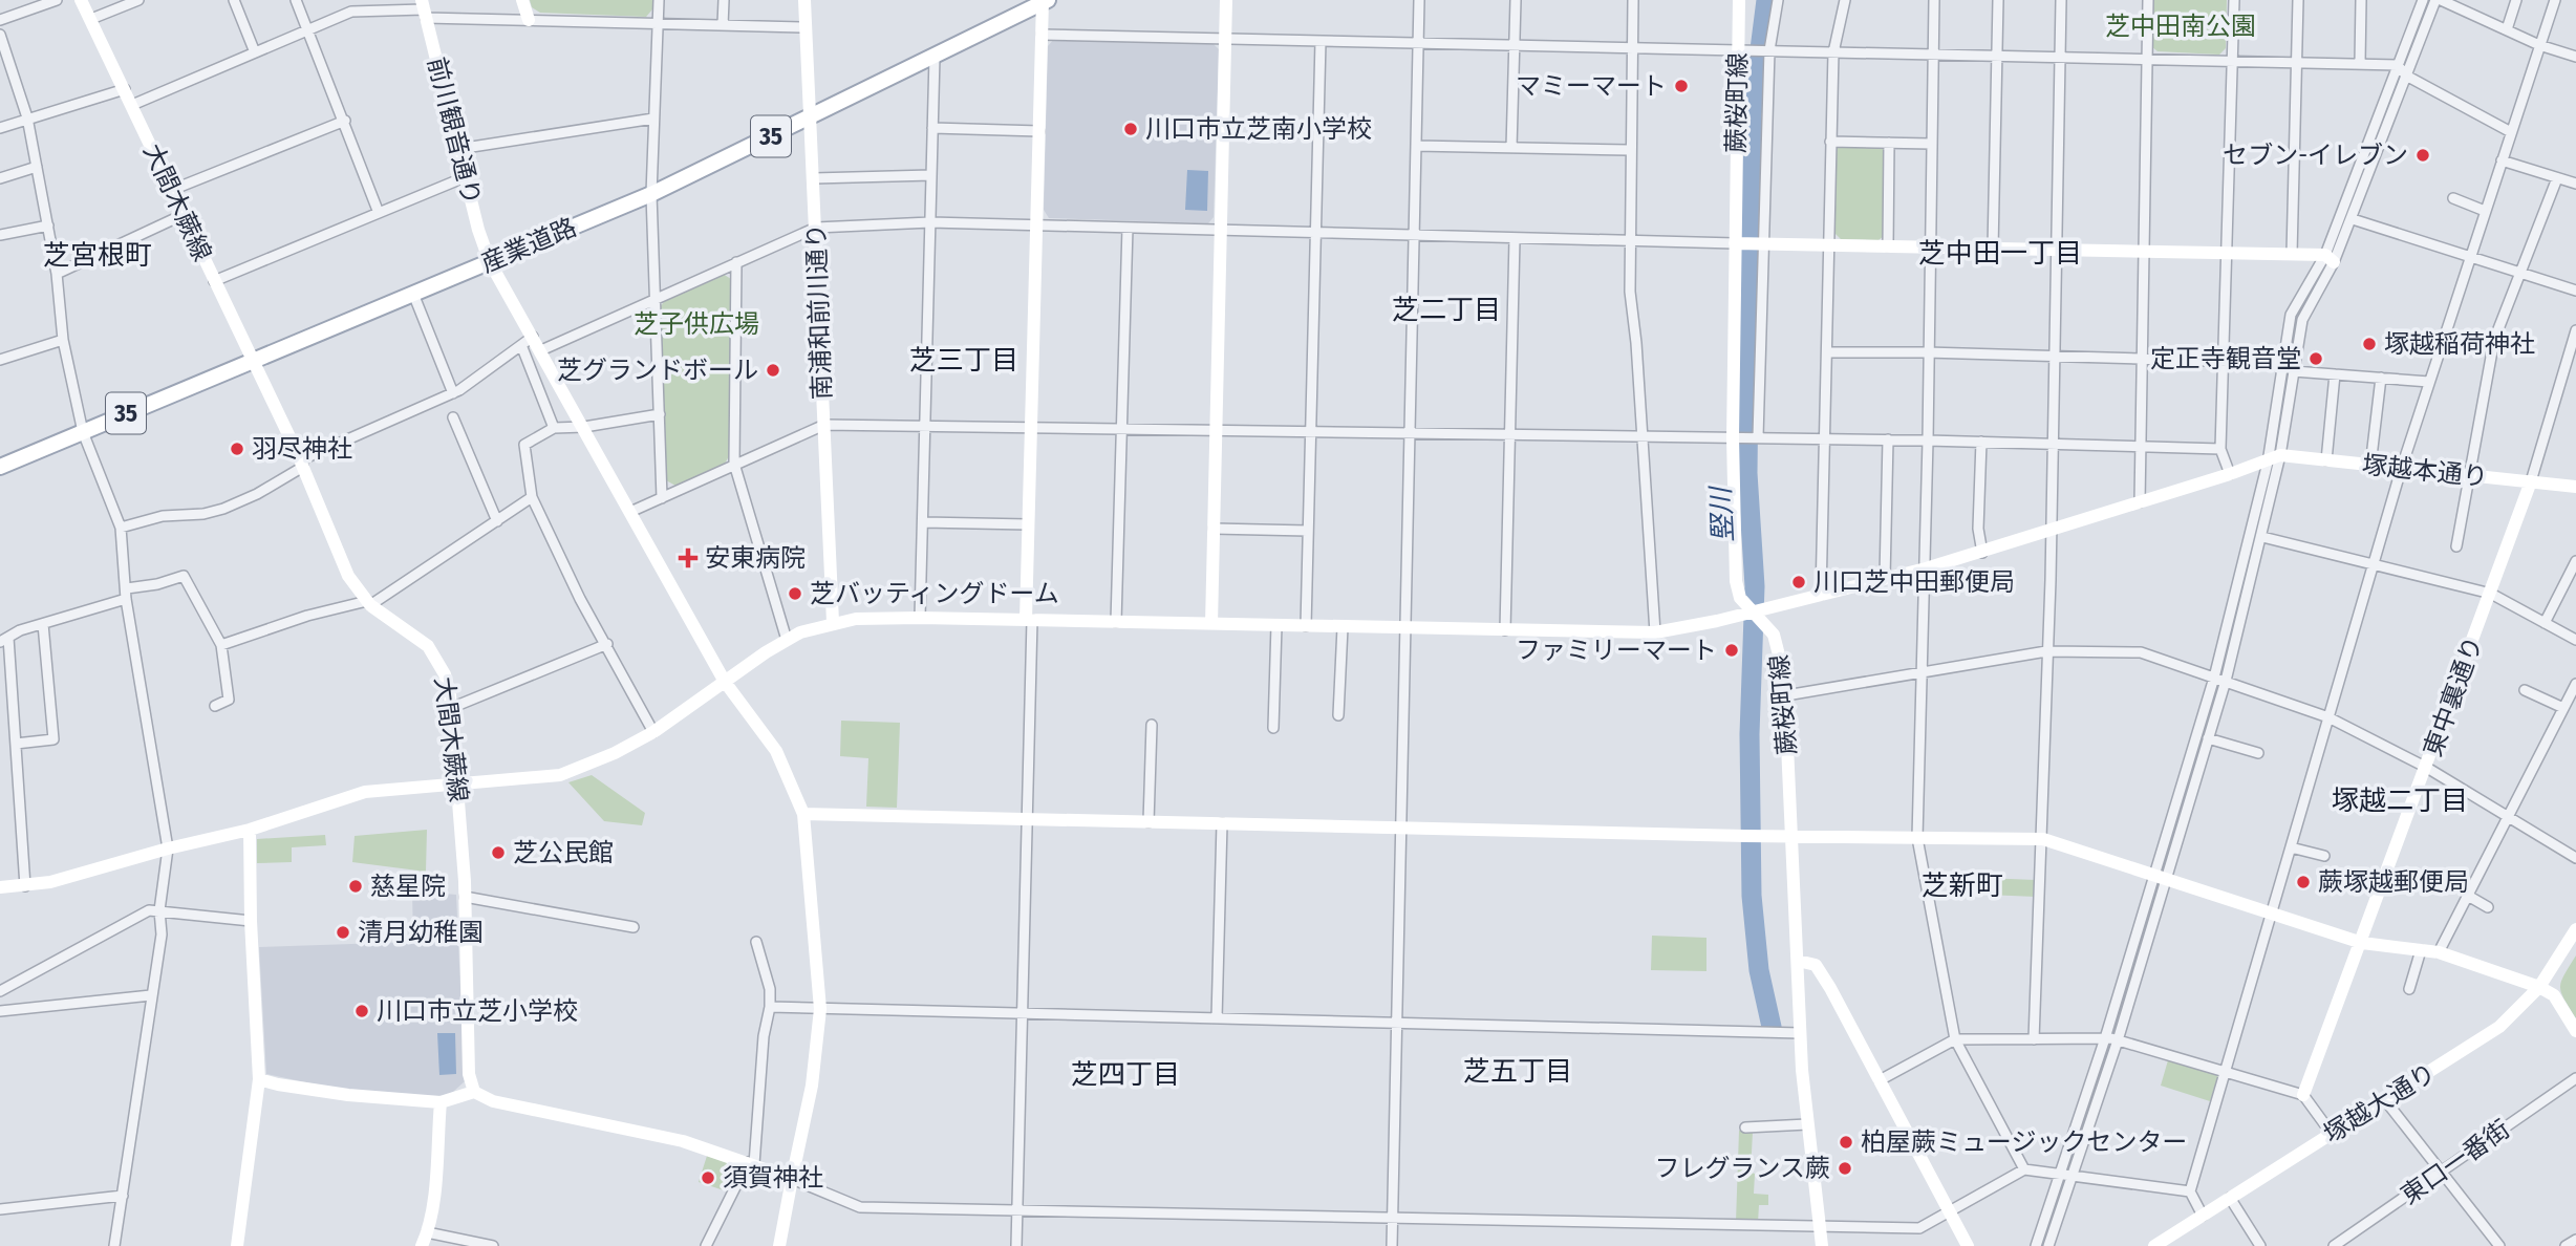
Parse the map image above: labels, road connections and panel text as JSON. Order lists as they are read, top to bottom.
{
  "streets": {
    "main road": ["35", "産業道路"],
    "street": [
      "蕨桜町線",
      "前川観音通り",
      "大間木蕨線",
      "南浦和前川通り",
      "塚越本通り",
      "東中裏通り",
      "塚越大通り",
      "東口一番街"
    ]
  },
  "crossings": [
    ["前川観音通り", "産業道路"],
    ["大間木蕨線", "産業道路"],
    ["産業道路", "南浦和前川通り"],
    ["塚越本通り", "東中裏通り"]
  ],
  "districts": [
    "芝中田一丁目",
    "芝宮根町",
    "芝二丁目",
    "芝三丁目",
    "塚越二丁目",
    "芝新町",
    "芝五丁目",
    "芝四丁目"
  ],
  "water": ["竪川"],
  "parks": ["芝中田南公園", "芝子供広場"],
  "places": {
    "other": [
      "マミーマート",
      "川口市立芝南小学校",
      "セブン-イレブン",
      "塚越稲荷神社",
      "定正寺観音堂",
      "芝グランドボール",
      "羽尽神社",
      "川口芝中田郵便局",
      "芝バッティングドーム",
      "ファミリーマート",
      "芝公民館",
      "蕨塚越郵便局",
      "慈星院",
      "清月幼稚園",
      "川口市立芝小学校",
      "柏屋蕨ミュージックセンター",
      "フレグランス蕨",
      "須賀神社"
    ],
    "health": ["安東病院"]
  }
}
